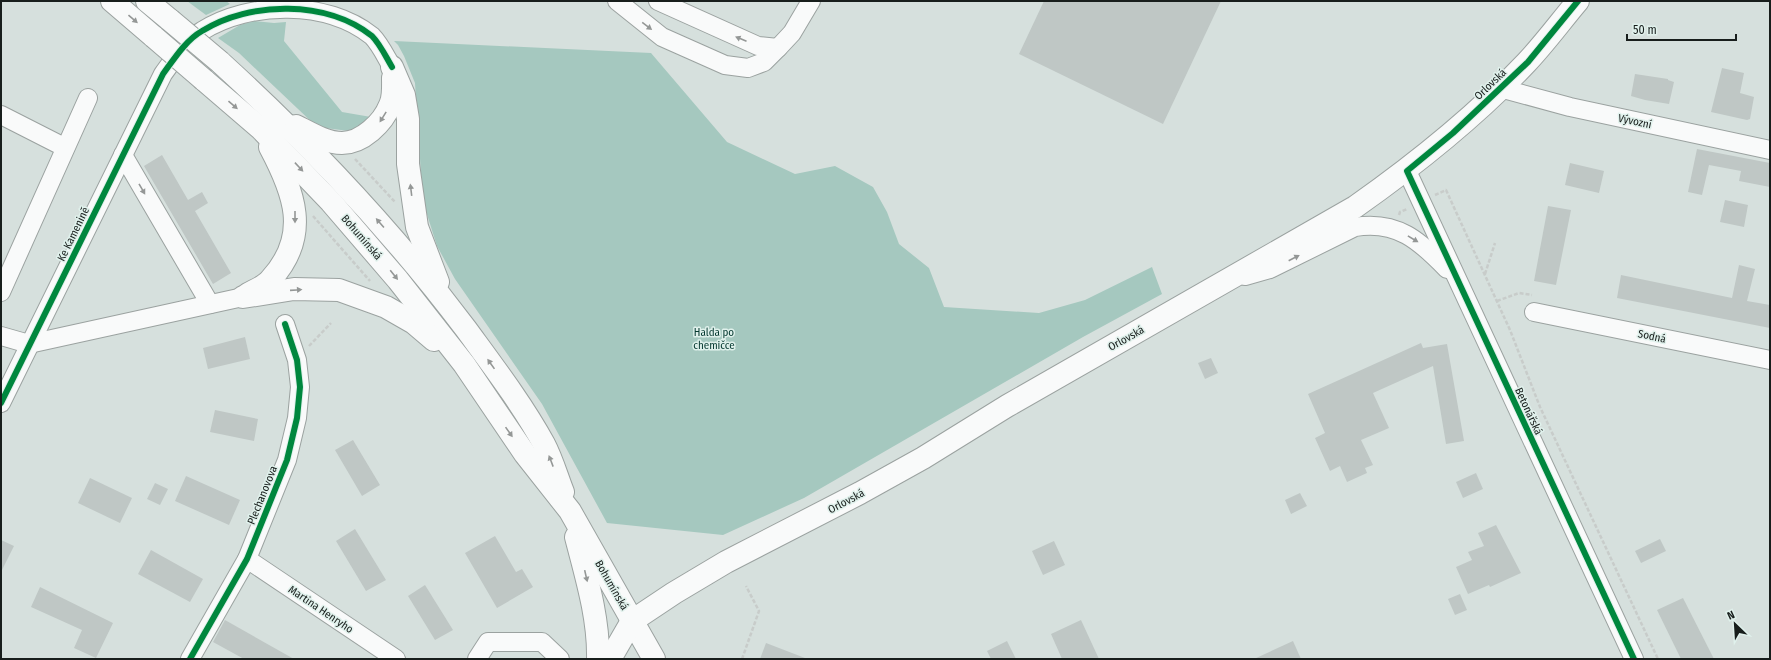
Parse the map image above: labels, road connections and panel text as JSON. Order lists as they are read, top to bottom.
{
  "streets": {
    "main road": ["Orlovská", "Bohumínská"],
    "street": [
      "Vývozní",
      "Ke Kamenině",
      "Sodná",
      "Betonářská",
      "Plechanovova",
      "Martina Henryho"
    ]
  },
  "crossings": [
    ["Orlovská", "Vývozní"],
    ["Orlovská", "Bohumínská"],
    ["Orlovská", "Betonářská"],
    ["Plechanovova", "Martina Henryho"]
  ],
  "parks": ["Halda po chemičce"],
  "scale_bar": "50 m",
  "north": "top left"
}
